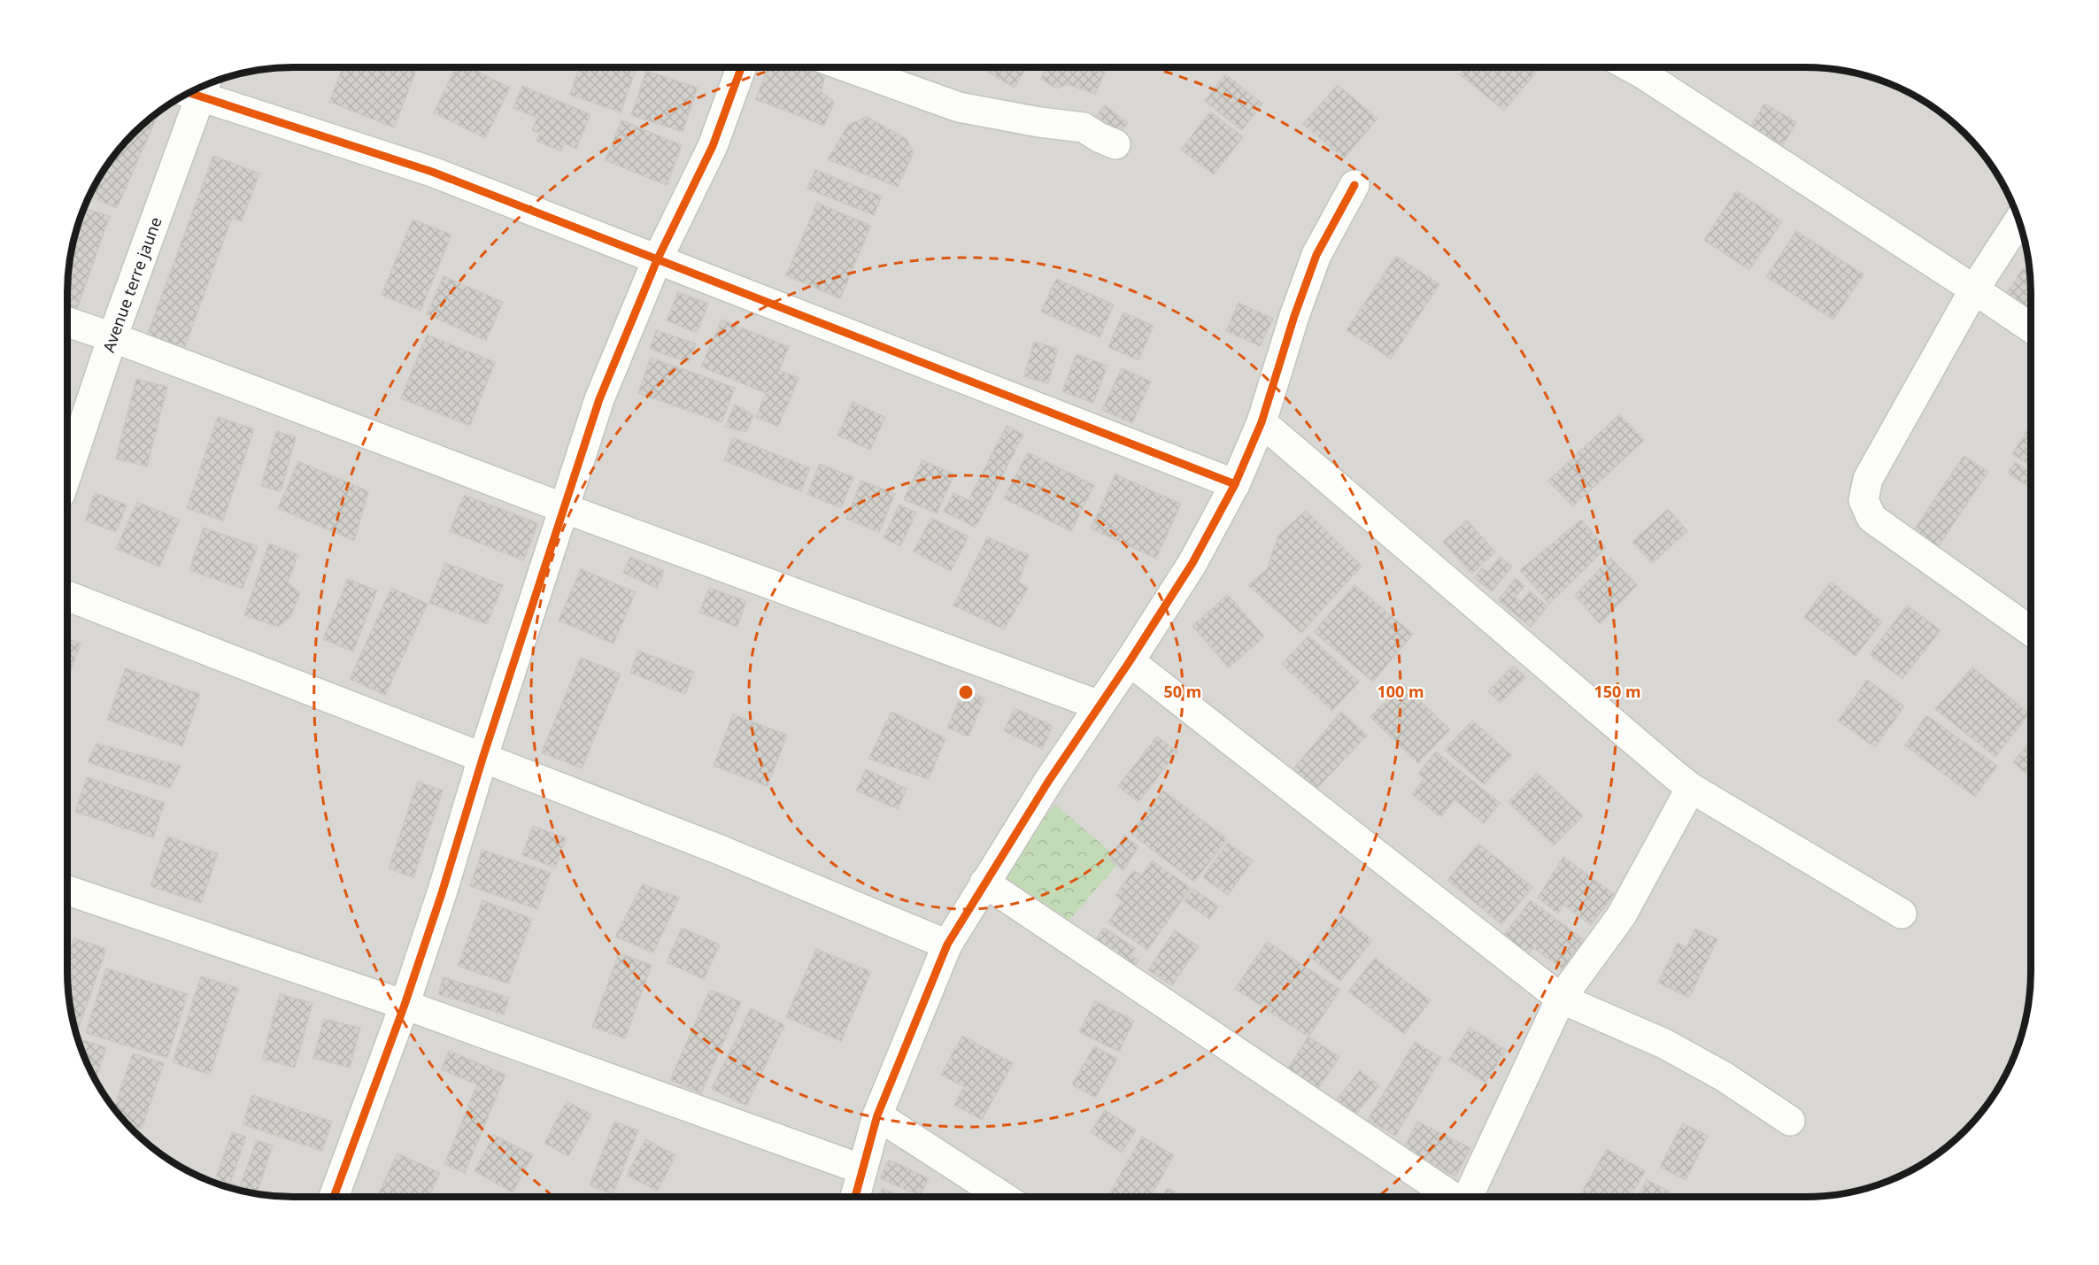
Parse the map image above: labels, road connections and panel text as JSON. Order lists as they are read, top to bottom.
{
  "streets": {
    "street": ["Avenue terre jaune"]
  },
  "rings": ["50 m", "100 m", "150 m"]
}
